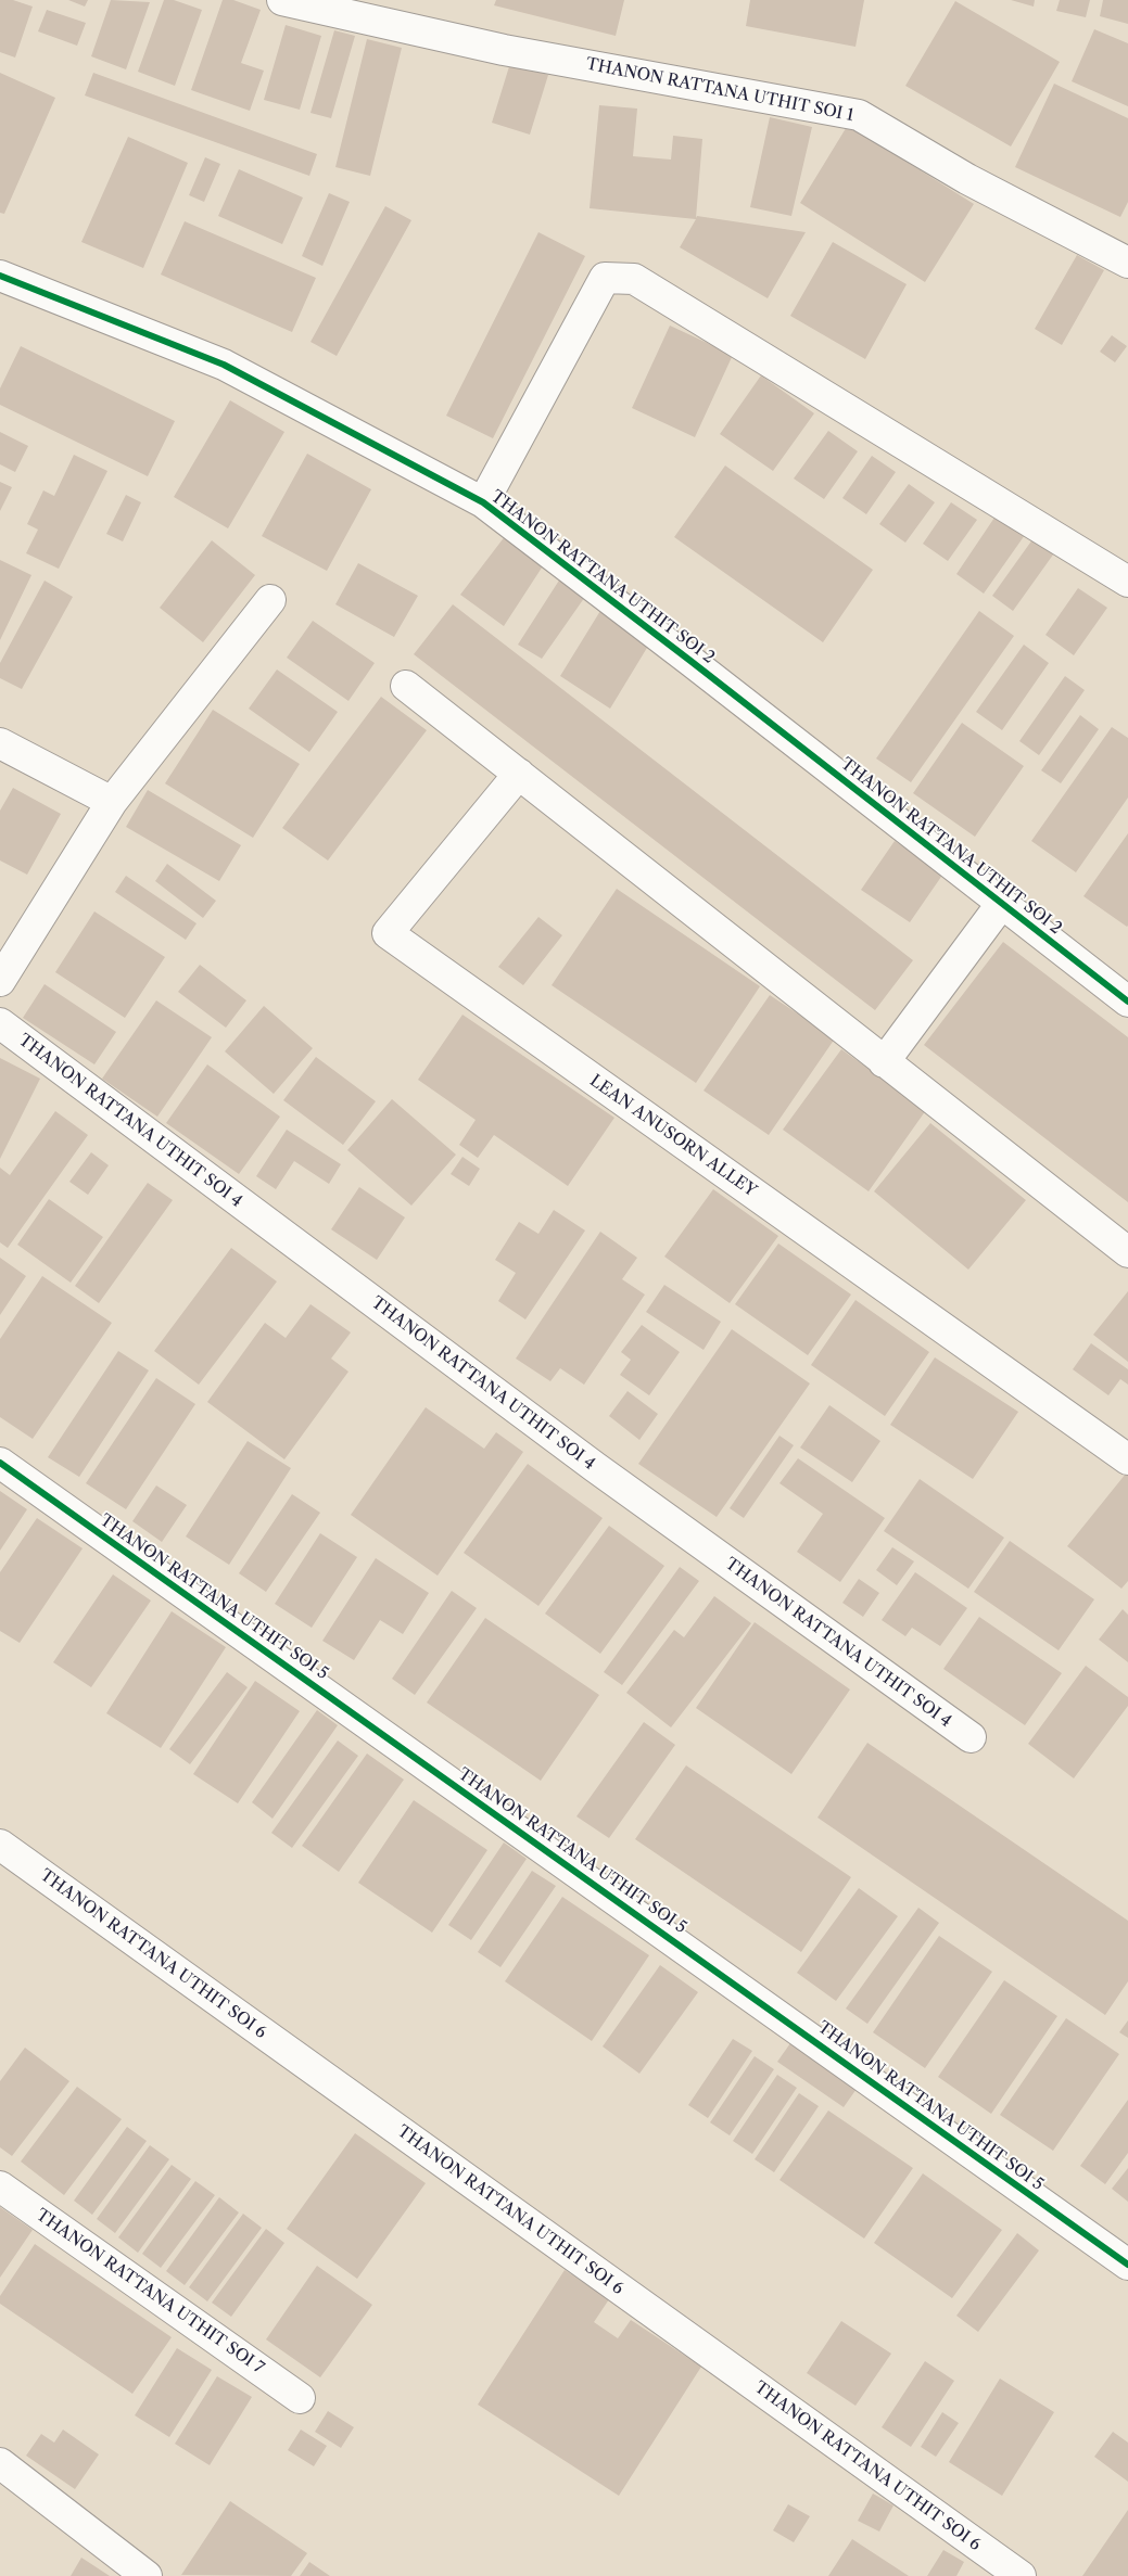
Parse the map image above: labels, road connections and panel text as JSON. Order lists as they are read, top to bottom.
{
  "streets": {
    "street": [
      "THANON RATTANA UTHIT SOI 1",
      "THANON RATTANA UTHIT SOI 2",
      "THANON RATTANA UTHIT SOI 4",
      "LEAN ANUSORN ALLEY",
      "THANON RATTANA UTHIT SOI 5",
      "THANON RATTANA UTHIT SOI 6",
      "THANON RATTANA UTHIT SOI 7"
    ]
  }
}
